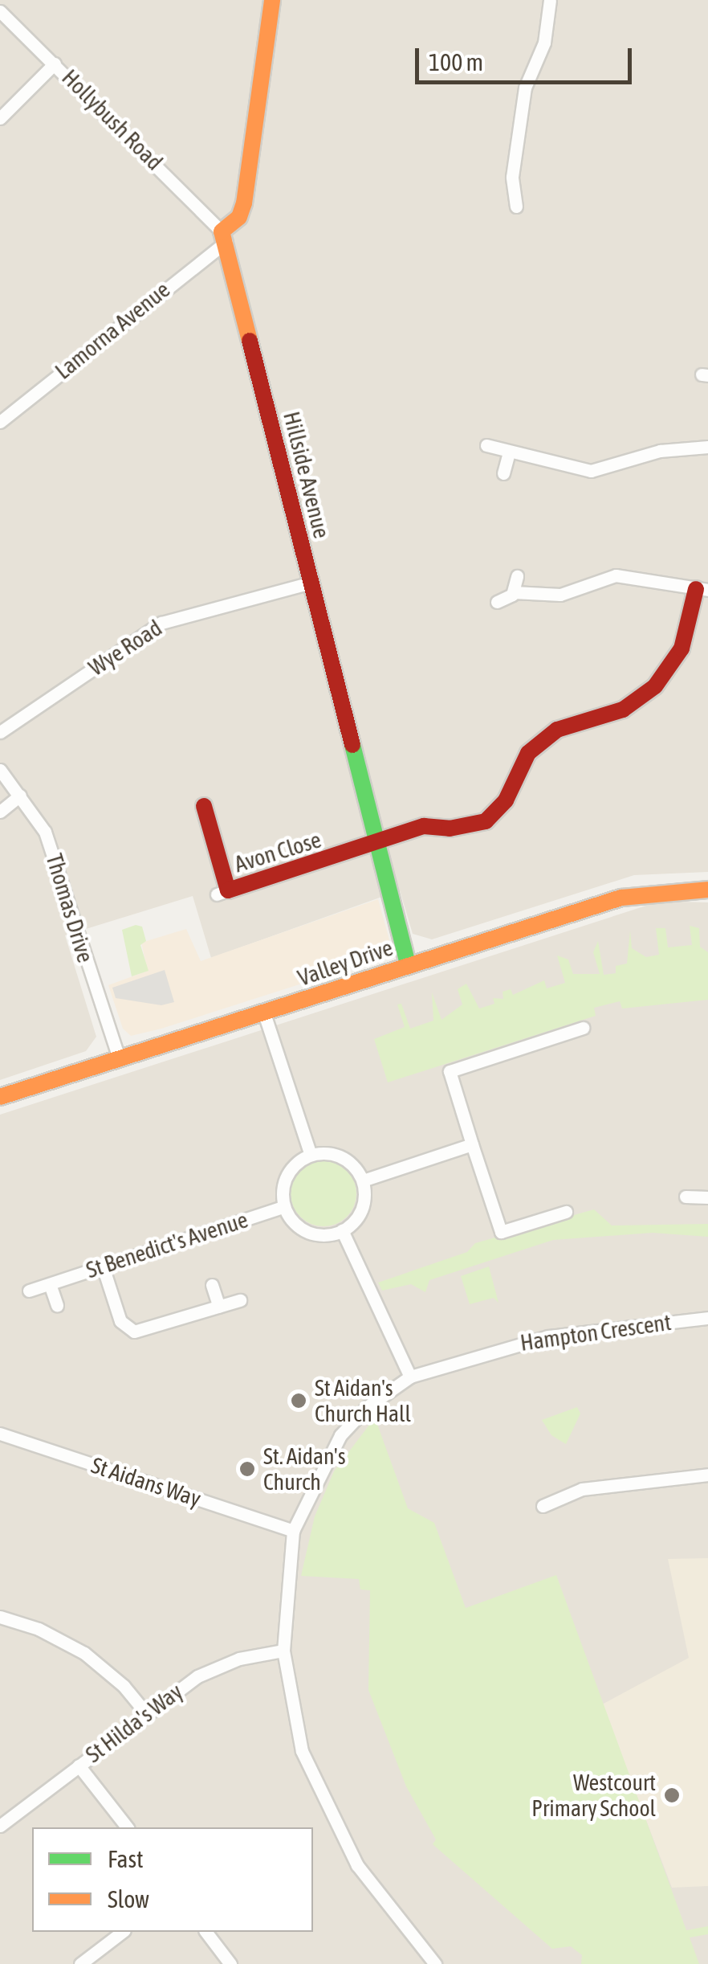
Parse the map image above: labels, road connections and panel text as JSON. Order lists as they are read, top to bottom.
{
  "streets": {
    "street": [
      "Hollybush Road",
      "Lamorna Avenue",
      "Hillside Avenue",
      "Wye Road",
      "Avon Close",
      "Thomas Drive",
      "Valley Drive",
      "St Benedict's Avenue",
      "Hampton Crescent",
      "St Aidans Way",
      "St Hilda's Way"
    ]
  },
  "crossings": [
    ["Hollybush Road", "Lamorna Avenue"],
    ["Hollybush Road", "Hillside Avenue"],
    ["Lamorna Avenue", "Hillside Avenue"],
    ["Hillside Avenue", "Wye Road"],
    ["Hillside Avenue", "Avon Close"],
    ["Hillside Avenue", "Valley Drive"],
    ["Thomas Drive", "Valley Drive"],
    ["Hampton Crescent", "St Aidans Way"]
  ],
  "places": ["St Aidan's Church Hall", "St. Aidan's Church", "Westcourt Primary School"],
  "legend": ["Fast", "Slow"],
  "scale_bar": "100 m"
}
